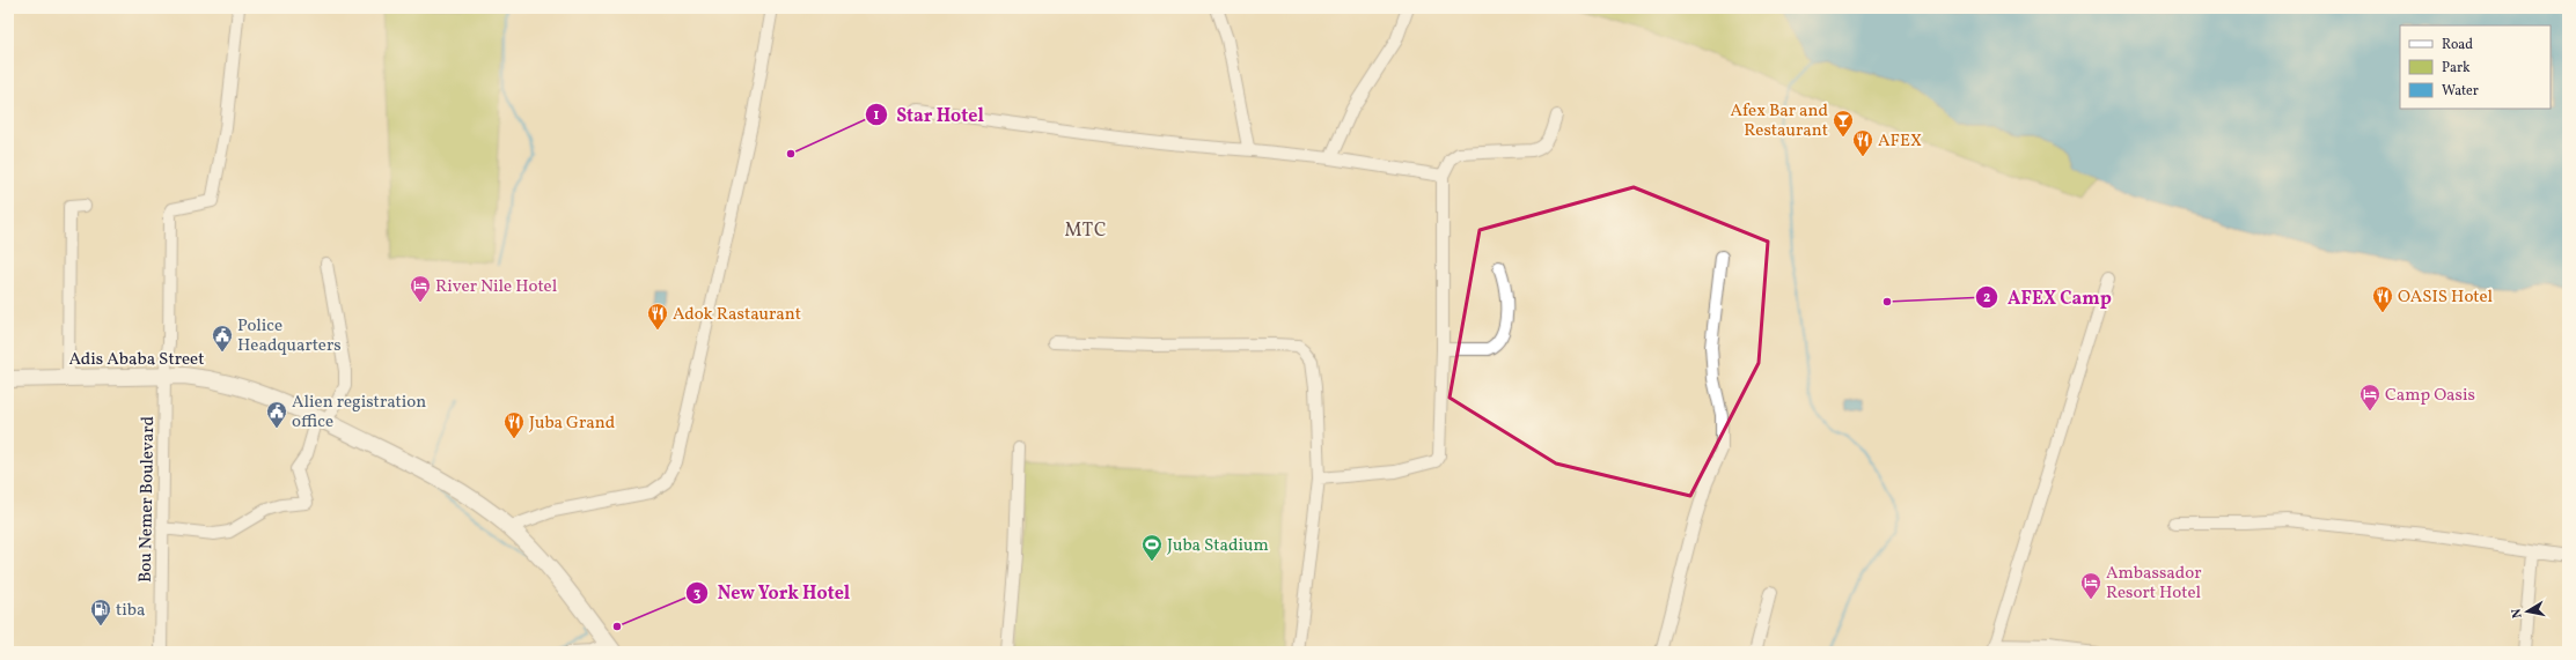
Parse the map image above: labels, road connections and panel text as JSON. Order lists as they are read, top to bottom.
{
  "streets": {
    "street": ["Adis Ababa Street", "Bou Nemer Boulevard"]
  },
  "crossings": [
    ["Adis Ababa Street", "Bou Nemer Boulevard"]
  ],
  "districts": ["MTC"],
  "places": {
    "bar": ["Afex Bar and Restaurant"],
    "other": ["Star Hotel", "AFEX Camp", "New York Hotel"],
    "restaurant": [
      "AFEX",
      "OASIS Hotel",
      "Adok Rastaurant",
      "Juba Grand"
    ],
    "hotel": ["River Nile Hotel", "Camp Oasis", "Ambassador Resort Hotel"],
    "public building": ["Police Headquarters", "Alien registration office"],
    "sports": ["Juba Stadium"],
    "fuel station": ["tiba"]
  },
  "legend": ["Road", "Park", "Water"],
  "north": "left"
}
